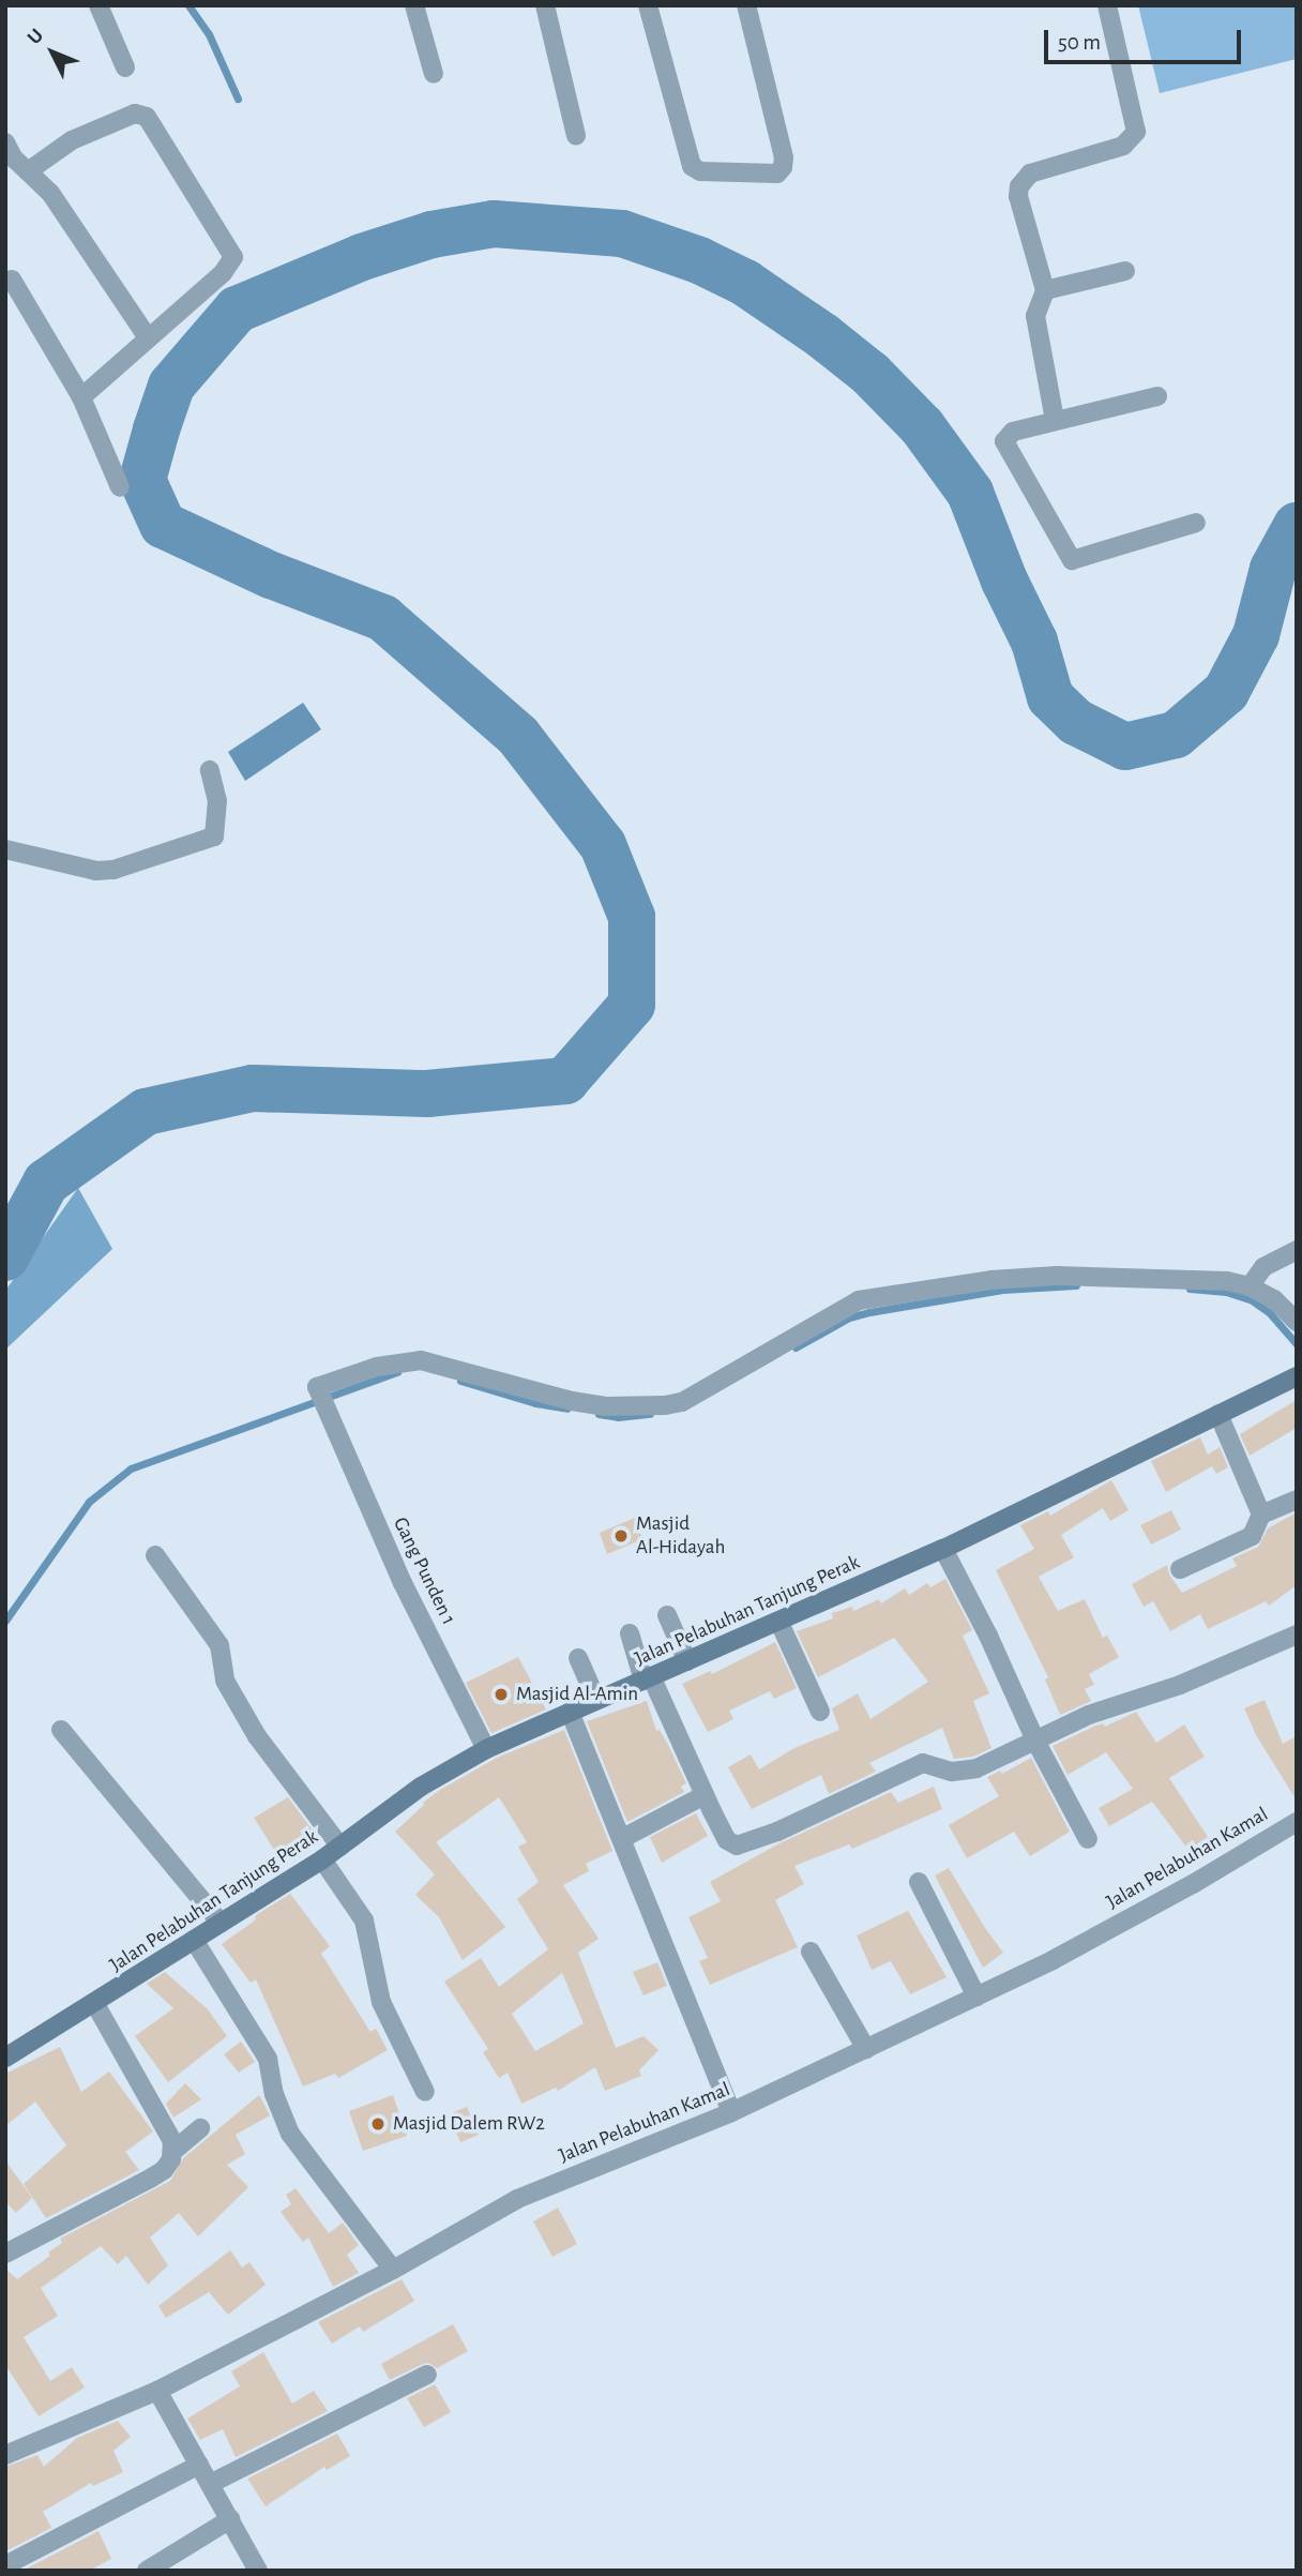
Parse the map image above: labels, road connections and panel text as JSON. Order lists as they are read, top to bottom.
{
  "streets": {
    "street": ["Gang Punden 1", "Jalan Pelabuhan Tanjung Perak", "Jalan Pelabuhan Kamal"]
  },
  "crossings": [
    ["Gang Punden 1", "Jalan Pelabuhan Tanjung Perak"]
  ],
  "places": ["Masjid Al-Hidayah", "Masjid Al-Amin", "Masjid Dalem RW2"],
  "scale_bar": "50 m",
  "north": "top left"
}
